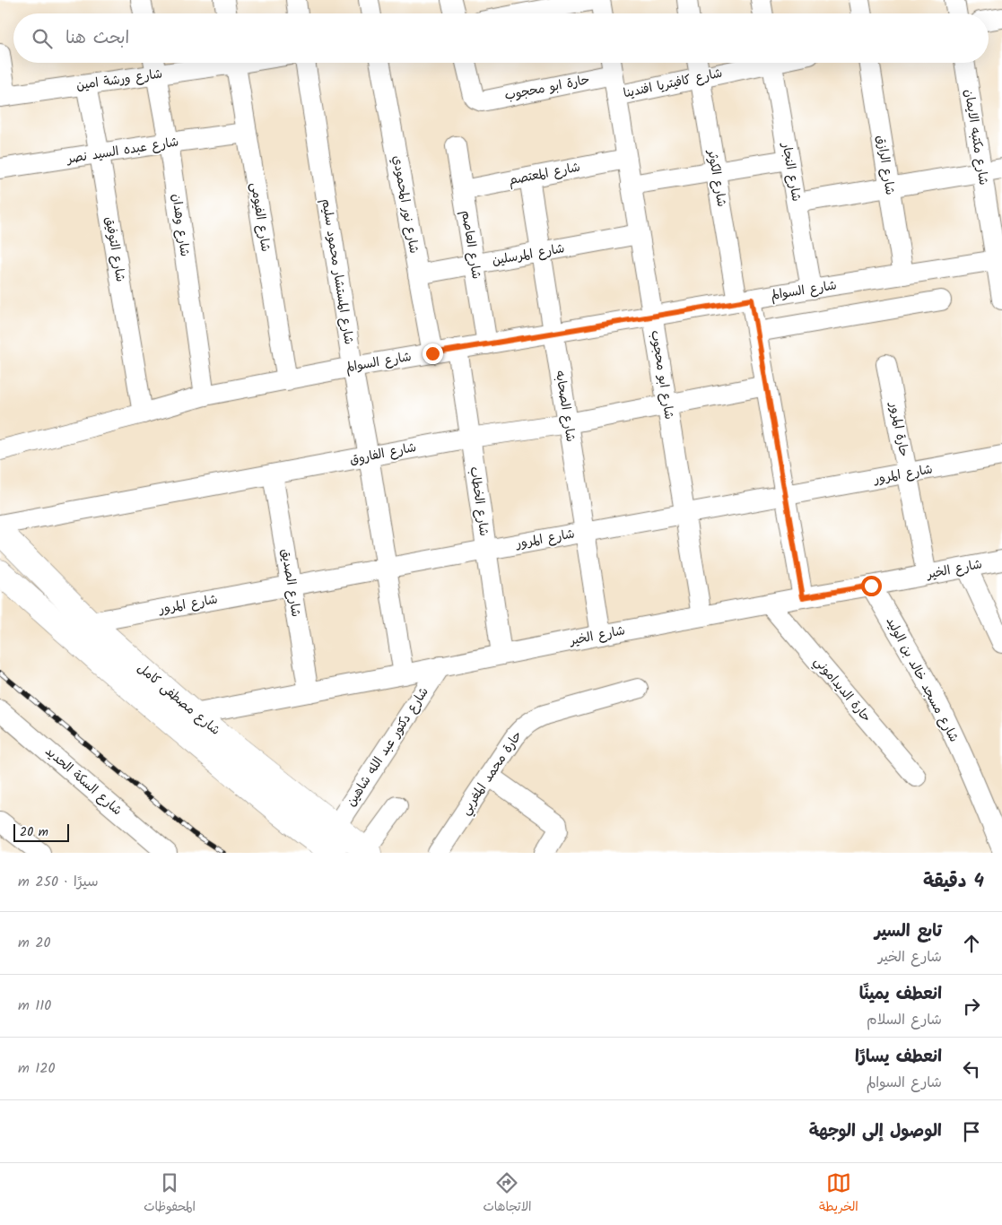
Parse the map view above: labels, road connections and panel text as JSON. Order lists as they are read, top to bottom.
{
  "streets": {
    "main road": ["شارع مصطفى كامل"],
    "street": [
      "شارع ورشة امين",
      "شارع كافيتريا افندينا",
      "حارة ابو محجوب",
      "شارع مكتبه الايمان",
      "شارع عبده السيد نصر",
      "شارع الرازق",
      "شارع النجار",
      "شارع المعتصم",
      "شارع الكوثر",
      "شارع نور المحمودي",
      "شارع الفيومى",
      "شارع وهدان",
      "شارع العاصم",
      "شارع التوفيق",
      "شارع المرسلين",
      "شارع المستشار محمود سليم",
      "شارع السوالم",
      "شارع ابو محجوب",
      "شارع الصحابه",
      "حارة المرور",
      "شارع الفاروق",
      "شارع المرور",
      "شارع الخطاب",
      "شارع الخير",
      "شارع الصديق",
      "شارع مسجد خالد بن الوليد",
      "حارة الديداموني",
      "شارع دكتور عبد الله شاهين",
      "حارة محمد المغربي",
      "شارع السكة الحديد"
    ]
  },
  "crossings": [
    ["شارع ورشة امين", "شارع وهدان"],
    ["شارع ورشة امين", "شارع التوفيق"],
    ["شارع كافيتريا افندينا", "شارع الكوثر"],
    ["شارع كافيتريا افندينا", "شارع ابو محجوب"],
    ["حارة ابو محجوب", "شارع ابو محجوب"],
    ["شارع مكتبه الايمان", "شارع السوالم"],
    ["شارع عبده السيد نصر", "شارع الفيومى"],
    ["شارع عبده السيد نصر", "شارع وهدان"],
    ["شارع عبده السيد نصر", "شارع التوفيق"],
    ["شارع الرازق", "شارع السوالم"],
    ["شارع النجار", "شارع السوالم"],
    ["شارع المعتصم", "شارع العاصم"],
    ["شارع المعتصم", "شارع ابو محجوب"],
    ["شارع المعتصم", "شارع الصحابه"],
    ["شارع الكوثر", "شارع السوالم"],
    ["شارع الكوثر", "شارع الفاروق"],
    ["شارع الكوثر", "شارع المرور"],
    ["شارع الكوثر", "شارع الخير"],
    ["شارع نور المحمودي", "شارع المرسلين"],
    ["شارع نور المحمودي", "شارع السوالم"],
    ["شارع الفيومى", "شارع السوالم"],
    ["شارع وهدان", "شارع السوالم"],
    ["شارع العاصم", "شارع المرسلين"],
    ["شارع العاصم", "شارع السوالم"],
    ["شارع التوفيق", "شارع السوالم"],
    ["شارع المرسلين", "شارع ابو محجوب"],
    ["شارع المرسلين", "شارع الصحابه"],
    ["شارع المستشار محمود سليم", "شارع السوالم"],
    ["شارع المستشار محمود سليم", "شارع الفاروق"],
    ["شارع المستشار محمود سليم", "شارع المرور"],
    ["شارع المستشار محمود سليم", "شارع الخير"],
    ["شارع السوالم", "شارع ابو محجوب"],
    ["شارع السوالم", "شارع الصحابه"],
    ["شارع السوالم", "شارع الخطاب"],
    ["شارع ابو محجوب", "شارع الفاروق"],
    ["شارع ابو محجوب", "شارع المرور"],
    ["شارع ابو محجوب", "شارع الخير"],
    ["شارع الصحابه", "شارع الفاروق"],
    ["شارع الصحابه", "شارع المرور"],
    ["شارع الصحابه", "شارع الخير"],
    ["حارة المرور", "شارع المرور"],
    ["حارة المرور", "شارع الخير"],
    ["شارع الفاروق", "شارع الخطاب"],
    ["شارع الفاروق", "شارع الصديق"],
    ["شارع المرور", "شارع الخطاب"],
    ["شارع المرور", "شارع الصديق"],
    ["شارع المرور", "شارع مصطفى كامل"],
    ["شارع الخطاب", "شارع الخير"],
    ["شارع الخير", "شارع الصديق"],
    ["شارع الخير", "شارع مسجد خالد بن الوليد"],
    ["شارع الخير", "حارة الديداموني"],
    ["شارع الخير", "شارع مصطفى كامل"],
    ["شارع الخير", "شارع دكتور عبد الله شاهين"],
    ["شارع مصطفى كامل", "شارع دكتور عبد الله شاهين"]
  ],
  "scale_bar": "20 m",
  "page": {
    "search": "ابحث هنا",
    "scale": "20 m",
    "heading": ["4 دقيقة", "سيرًا · 250 m"],
    "list": [
      ["تابع السير", "شارع الخير", "20 m"],
      ["انعطف يمينًا", "شارع السلام", "110 m"],
      ["انعطف يسارًا", "شارع السوالم", "120 m"],
      "الوصول إلى الوجهة"
    ],
    "nav": ["الخريطة", "الاتجاهات", "المحفوظات"]
  }
}
